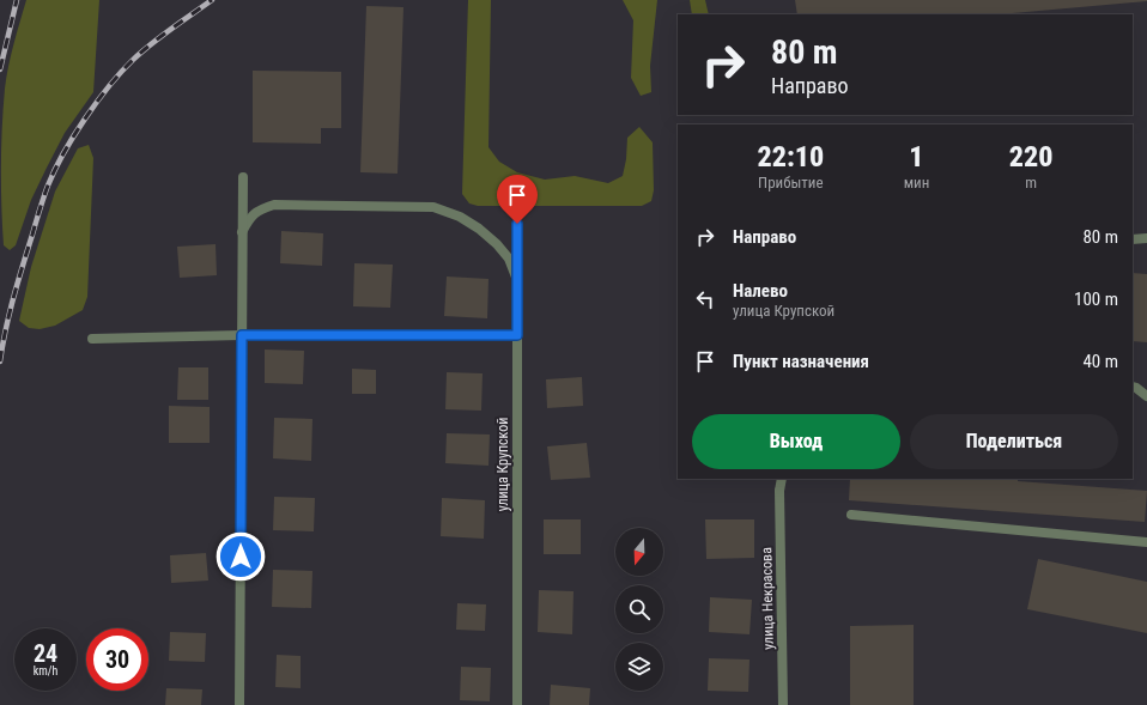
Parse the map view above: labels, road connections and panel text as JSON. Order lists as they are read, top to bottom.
{
  "streets": {
    "street": ["улица Крупской", "улица Некрасова"]
  },
  "north": "bottom",
  "page": {
    "turn": ["80 m", "Направо"],
    "eta": [
      "22:10",
      "Прибытие",
      "1",
      "мин",
      "220",
      "m"
    ],
    "list": [
      {
        "name": "Направо",
        "value": "80 m"
      },
      {
        "name": "Налево",
        "note": "улица Крупской",
        "value": "100 m"
      },
      {
        "name": "Пункт назначения",
        "value": "40 m"
      }
    ],
    "buttons": ["Выход", "Поделиться"],
    "speed": "24 km/h",
    "limit": "30"
  }
}
